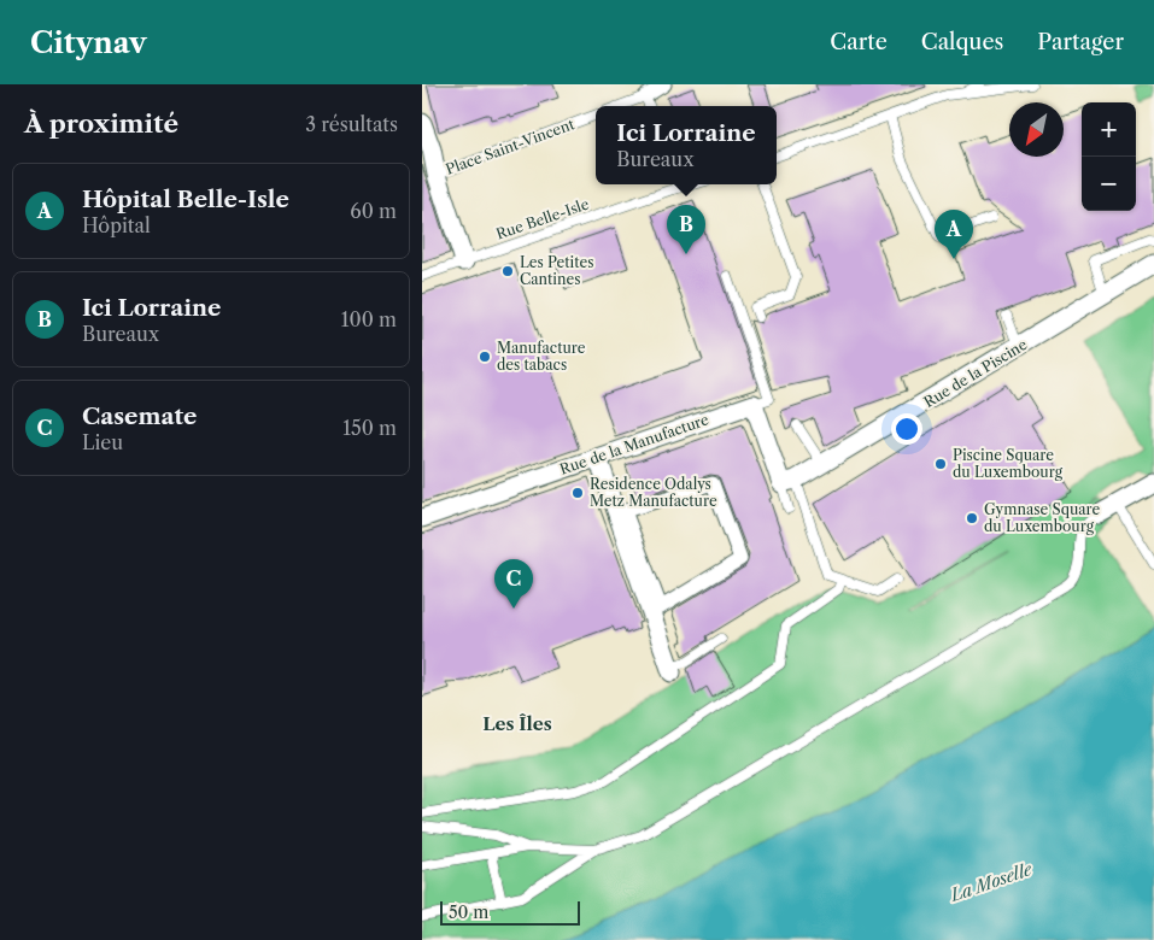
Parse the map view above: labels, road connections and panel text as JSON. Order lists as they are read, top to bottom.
{
  "streets": {
    "street": ["Place Saint-Vincent", "Rue de la Piscine", "Rue de la Manufacture"],
    "lane": ["Rue Belle-Isle"]
  },
  "crossings": [
    ["Place Saint-Vincent", "Rue Belle-Isle"]
  ],
  "districts": ["Les Îles"],
  "water": ["La Moselle"],
  "places": [
    "Les Petites Cantines",
    "Manufacture des tabacs",
    "Piscine Square du Luxembourg",
    "Residence Odalys Metz Manufacture",
    "Gymnase Square du Luxembourg"
  ],
  "scale_bar": "50 m",
  "north": "bottom left",
  "page": {
    "header": "Citynav",
    "nav": ["Carte", "Calques", "Partager"],
    "heading": ["À proximité", "3 résultats"],
    "map_buttons": ["+", "−"],
    "popup": ["Ici Lorraine", "Bureaux"],
    "list": [
      {
        "mark": "A",
        "name": "Hôpital Belle-Isle",
        "note": "Hôpital",
        "value": "60 m"
      },
      {
        "mark": "B",
        "name": "Ici Lorraine",
        "note": "Bureaux",
        "value": "100 m"
      },
      {
        "mark": "C",
        "name": "Casemate",
        "note": "Lieu",
        "value": "150 m"
      }
    ],
    "pins": ["B", "A", "C"],
    "scale": "50 m"
  }
}
